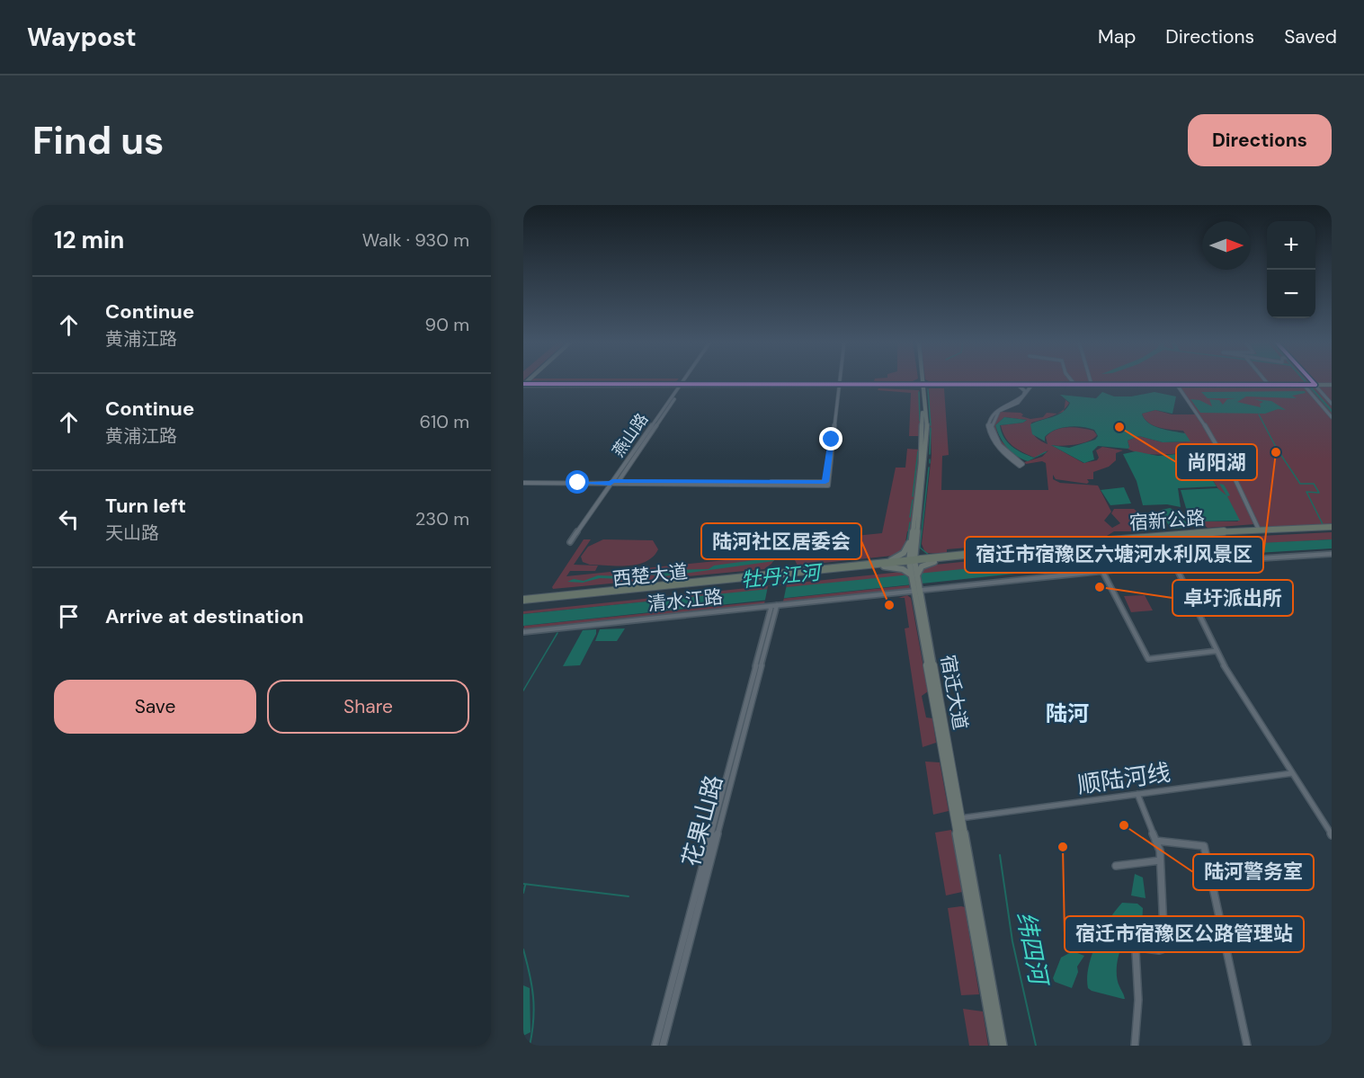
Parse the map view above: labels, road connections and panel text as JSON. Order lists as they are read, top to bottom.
{
  "streets": {
    "highway": ["宿新公路", "西楚大道"],
    "main road": ["宿迁大道"],
    "street": [
      "燕山路",
      "清水江路",
      "顺陆河线",
      "花果山路"
    ]
  },
  "crossings": [
    ["宿新公路", "西楚大道"],
    ["宿新公路", "宿迁大道"],
    ["西楚大道", "宿迁大道"],
    ["清水江路", "宿迁大道"],
    ["清水江路", "花果山路"],
    ["宿迁大道", "顺陆河线"]
  ],
  "districts": ["陆河"],
  "water": ["牡丹江河", "纬四河"],
  "places": [
    "尚阳湖",
    "宿迁市宿豫区六塘河水利风景区",
    "卓圩派出所",
    "陆河社区居委会",
    "陆河警务室",
    "宿迁市宿豫区公路管理站"
  ],
  "north": "right",
  "page": {
    "header": "Waypost",
    "nav": ["Map", "Directions", "Saved"],
    "buttons": [
      "Directions",
      ["Save", "Share"]
    ],
    "title": "Find us",
    "heading": ["12 min", "Walk · 930 m"],
    "map_buttons": ["+", "−"],
    "list": [
      ["Continue", "黄浦江路", "90 m"],
      ["Continue", "黄浦江路", "610 m"],
      ["Turn left", "天山路", "230 m"],
      "Arrive at destination"
    ]
  }
}
